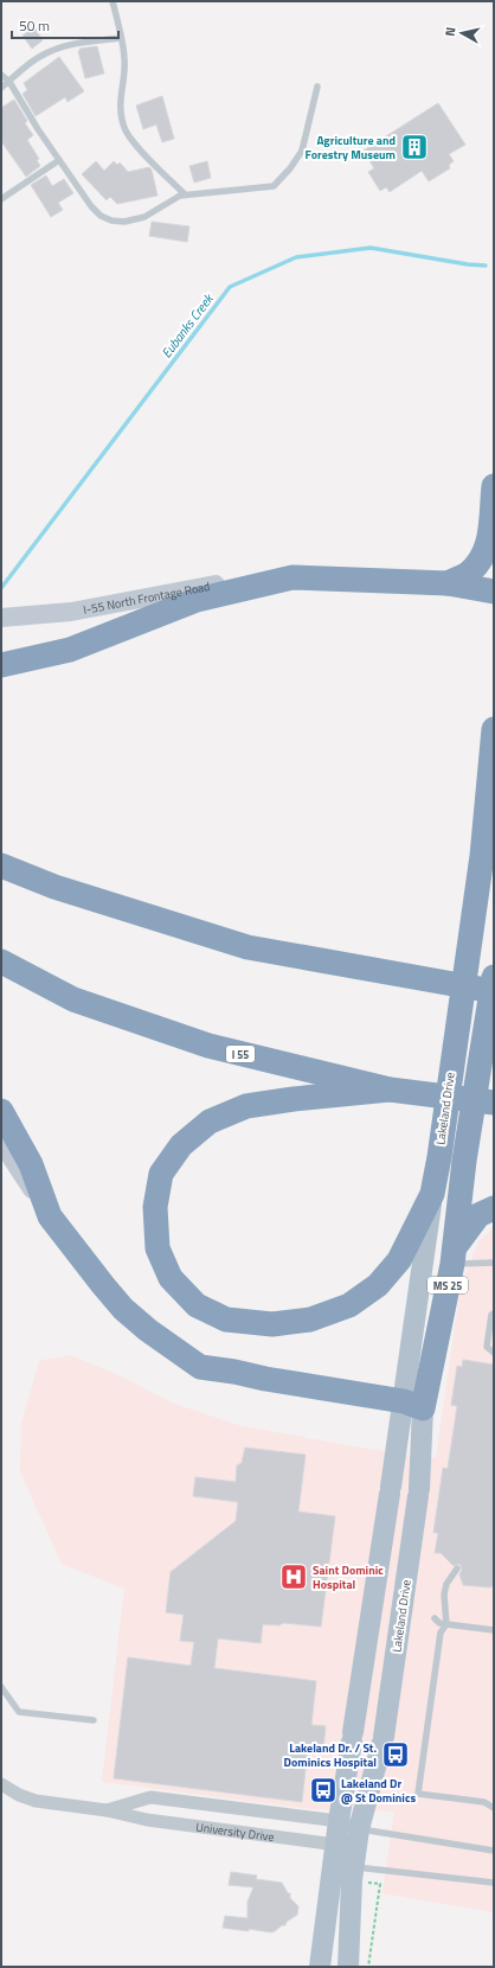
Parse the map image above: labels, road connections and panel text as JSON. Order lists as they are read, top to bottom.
{
  "streets": {
    "highway": ["I 55", "Lakeland Drive", "MS 25"],
    "street": ["I-55 North Frontage Road", "University Drive"]
  },
  "crossings": [
    ["Lakeland Drive", "University Drive"]
  ],
  "water": ["Eubanks Creek"],
  "places": {
    "building": ["Agriculture and Forestry Museum"],
    "hospital": ["Saint Dominic Hospital"],
    "bus stop": ["Lakeland Dr. / St. Dominics Hospital", "Lakeland Dr @ St Dominics"]
  },
  "scale_bar": "50 m",
  "north": "left"
}
